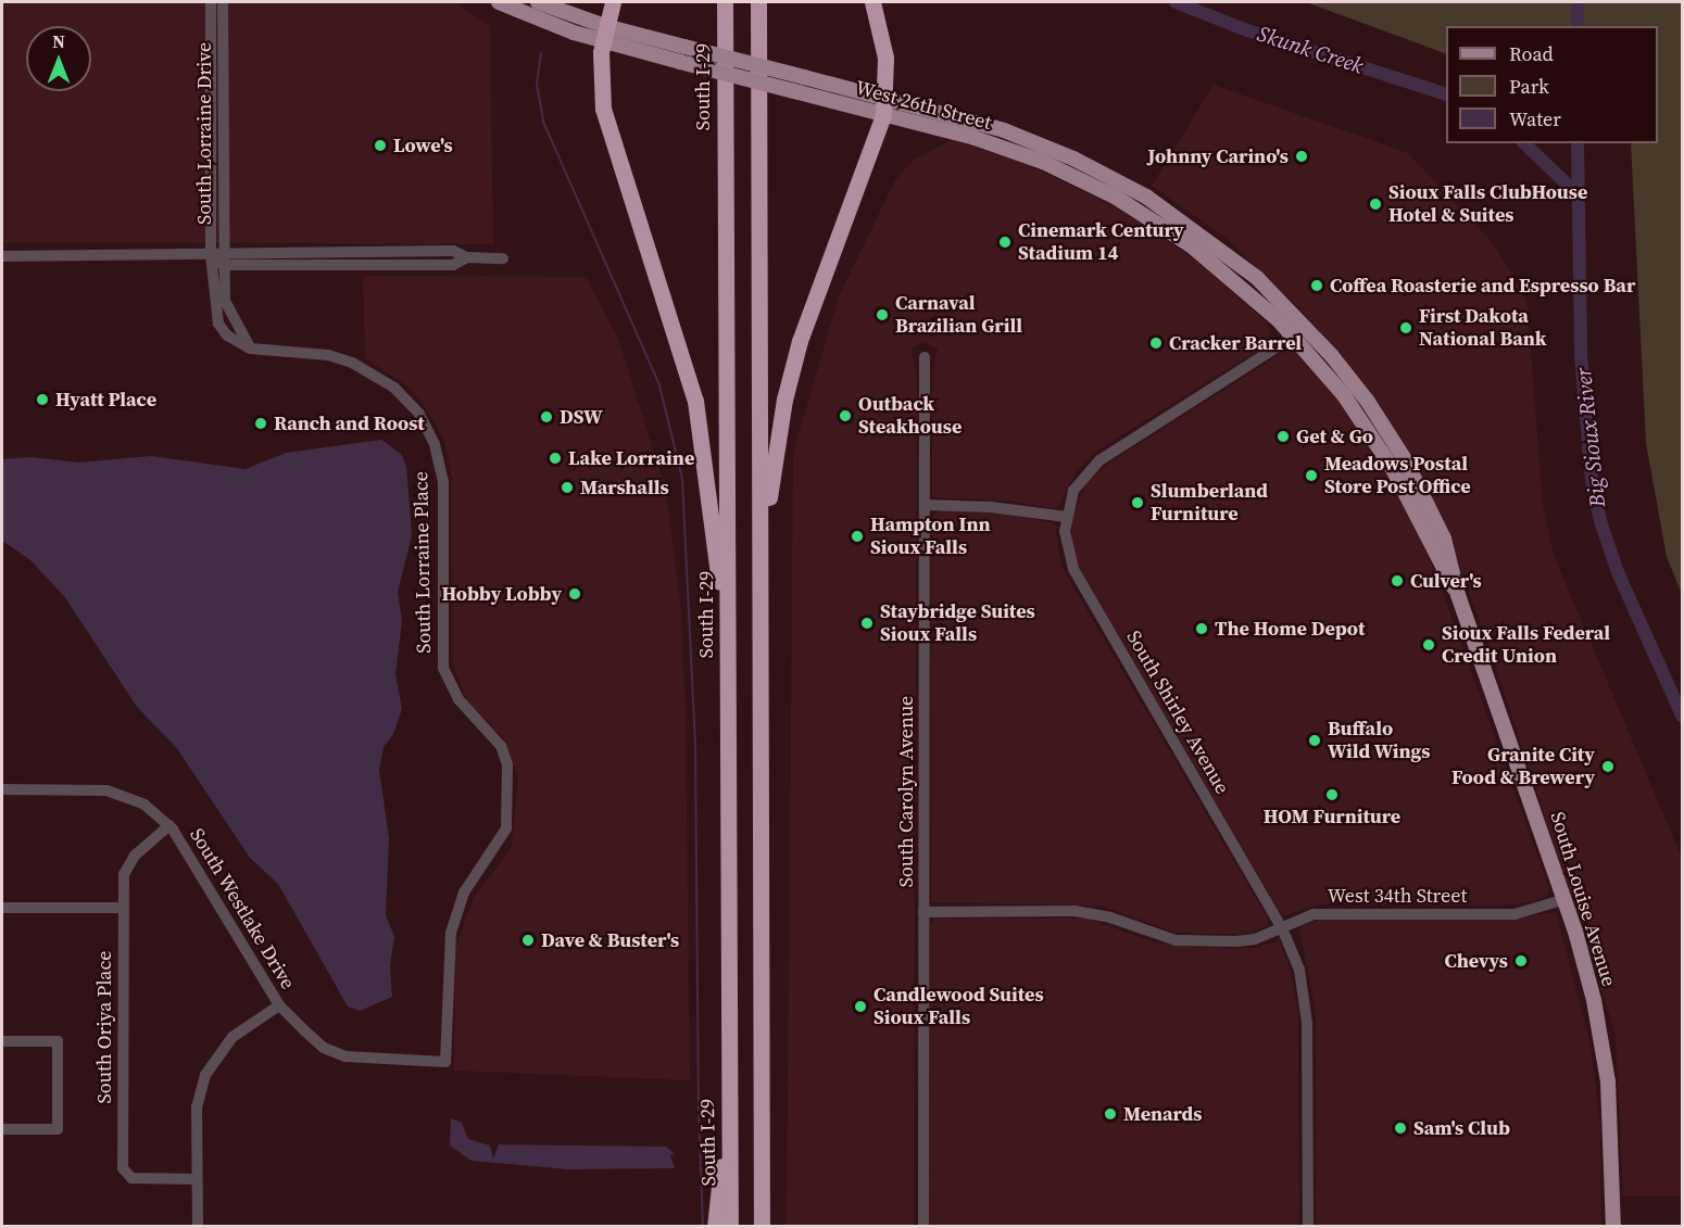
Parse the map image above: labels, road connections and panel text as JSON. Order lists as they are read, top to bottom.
{
  "streets": {
    "highway": ["South I-29"],
    "main road": ["West 26th Street", "South Louise Avenue"],
    "street": [
      "South Lorraine Drive",
      "South Lorraine Place",
      "South Shirley Avenue",
      "South Carolyn Avenue",
      "West 34th Street",
      "South Westlake Drive",
      "South Oriya Place"
    ]
  },
  "crossings": [
    ["West 26th Street", "South Shirley Avenue"],
    ["West 26th Street", "South Louise Avenue"],
    ["South Lorraine Drive", "South Lorraine Place"],
    ["South Lorraine Place", "South Westlake Drive"],
    ["South Shirley Avenue", "West 34th Street"],
    ["South Shirley Avenue", "South Louise Avenue"],
    ["South Carolyn Avenue", "West 34th Street"],
    ["West 34th Street", "South Louise Avenue"],
    ["South Westlake Drive", "South Oriya Place"]
  ],
  "water": ["Skunk Creek", "Big Sioux River"],
  "places": [
    "Lowe's",
    "Johnny Carino's",
    "Sioux Falls ClubHouse Hotel & Suites",
    "Cinemark Century Stadium 14",
    "Coffea Roasterie and Espresso Bar",
    "Carnaval Brazilian Grill",
    "First Dakota National Bank",
    "Cracker Barrel",
    "Hyatt Place",
    "Outback Steakhouse",
    "DSW",
    "Ranch and Roost",
    "Get & Go",
    "Lake Lorraine",
    "Meadows Postal Store Post Office",
    "Marshalls",
    "Slumberland Furniture",
    "Hampton Inn Sioux Falls",
    "Culver's",
    "Hobby Lobby",
    "Staybridge Suites Sioux Falls",
    "The Home Depot",
    "Sioux Falls Federal Credit Union",
    "Buffalo Wild Wings",
    "Granite City Food & Brewery",
    "HOM Furniture",
    "Dave & Buster's",
    "Chevys",
    "Candlewood Suites Sioux Falls",
    "Menards",
    "Sam's Club"
  ],
  "legend": ["Road", "Park", "Water"],
  "north": "top"
}
